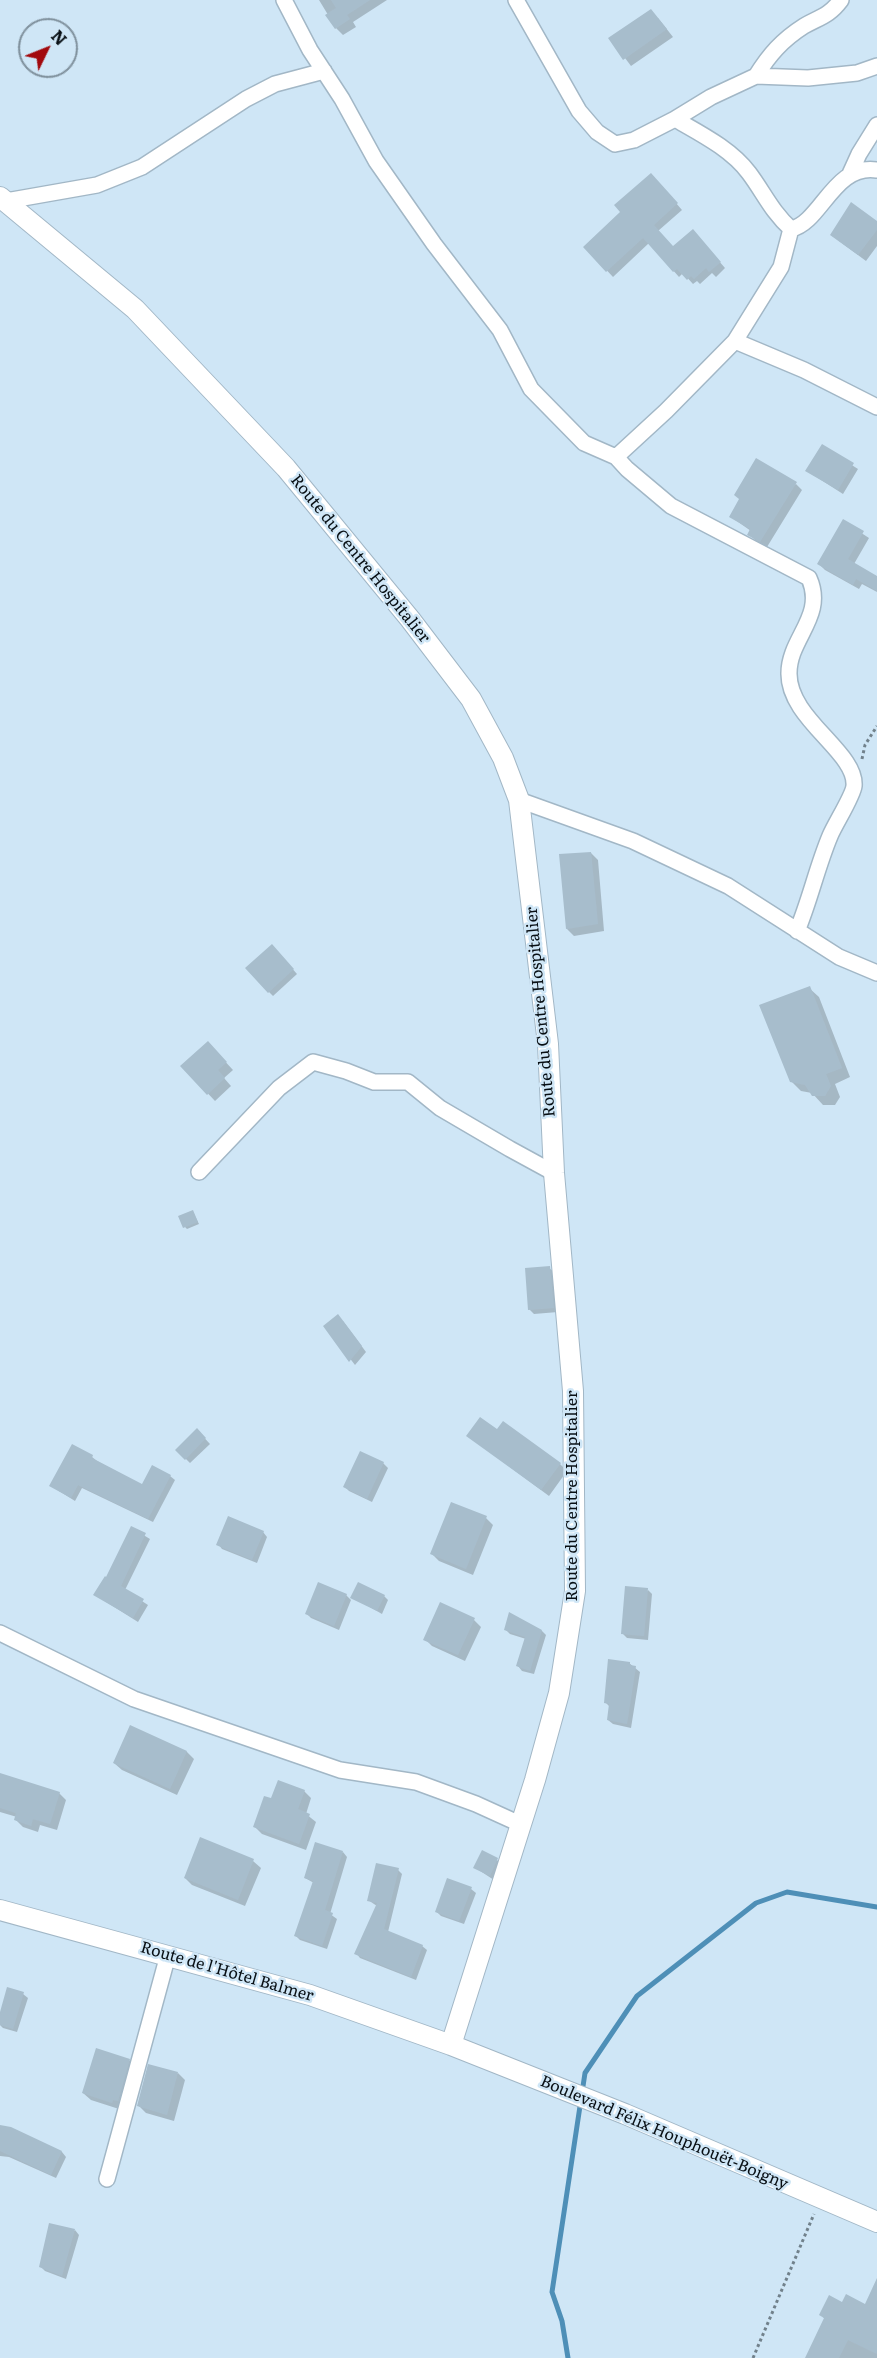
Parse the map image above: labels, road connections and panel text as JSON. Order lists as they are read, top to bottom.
{
  "streets": {
    "street": ["Route du Centre Hospitalier", "Route de l'Hôtel Balmer", "Boulevard Félix Houphouët-Boigny"]
  },
  "crossings": [
    ["Route du Centre Hospitalier", "Route de l'Hôtel Balmer"],
    ["Route du Centre Hospitalier", "Boulevard Félix Houphouët-Boigny"],
    ["Route de l'Hôtel Balmer", "Boulevard Félix Houphouët-Boigny"]
  ],
  "north": "top right"
}
